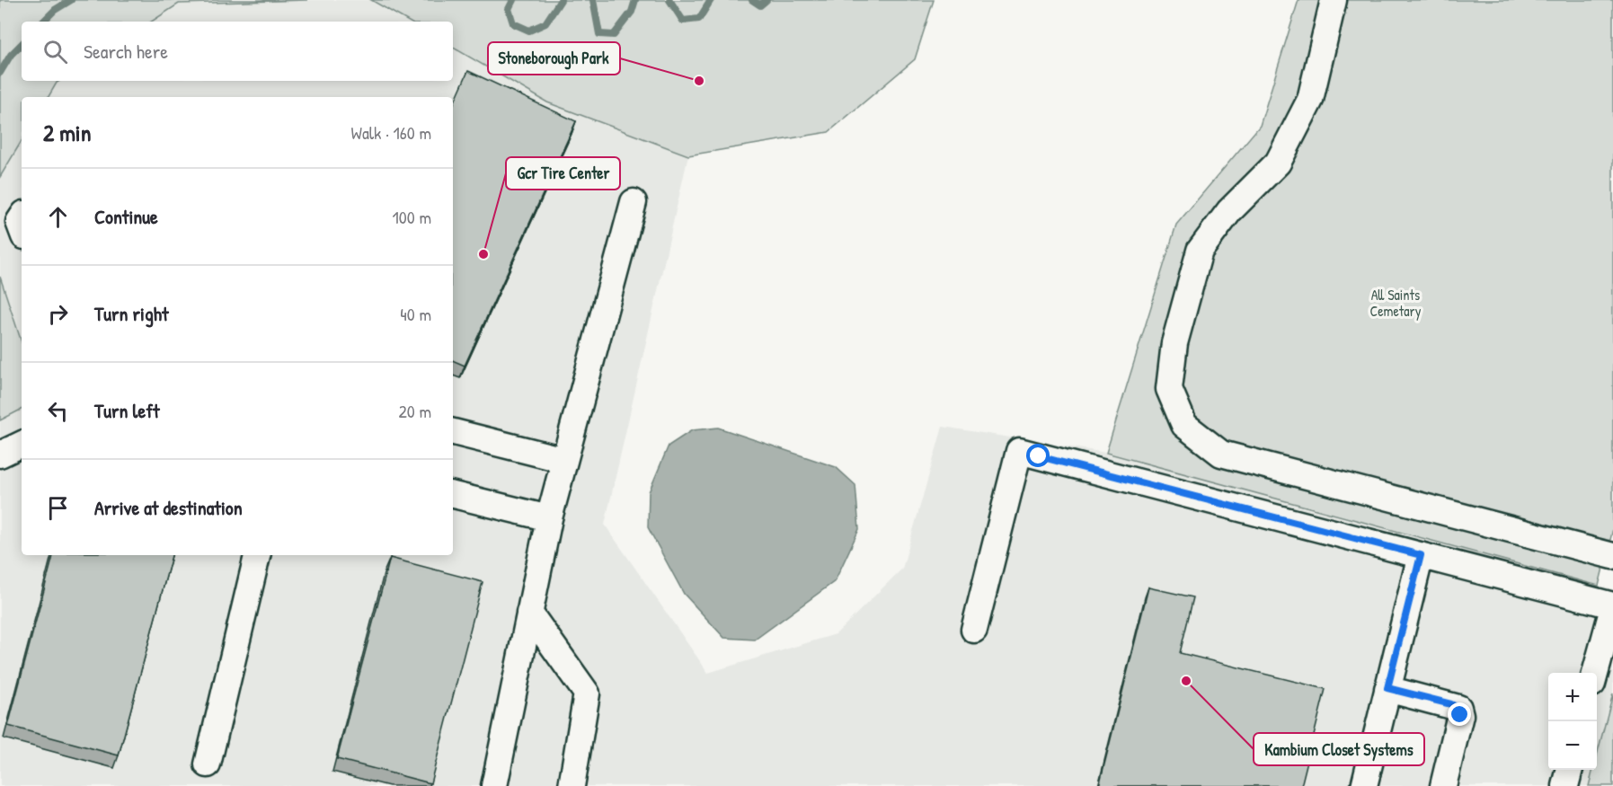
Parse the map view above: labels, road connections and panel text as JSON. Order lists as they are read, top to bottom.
{
  "parks": ["All Saints Cemetary"],
  "places": ["Stoneborough Park", "Gcr Tire Center", "Kambium Closet Systems"],
  "page": {
    "search": "Search here",
    "heading": ["2 min", "Walk · 160 m"],
    "list": [
      ["Continue", "100 m"],
      ["Turn right", "40 m"],
      ["Turn left", "20 m"],
      "Arrive at destination"
    ],
    "map_buttons": ["+", "−"]
  }
}
